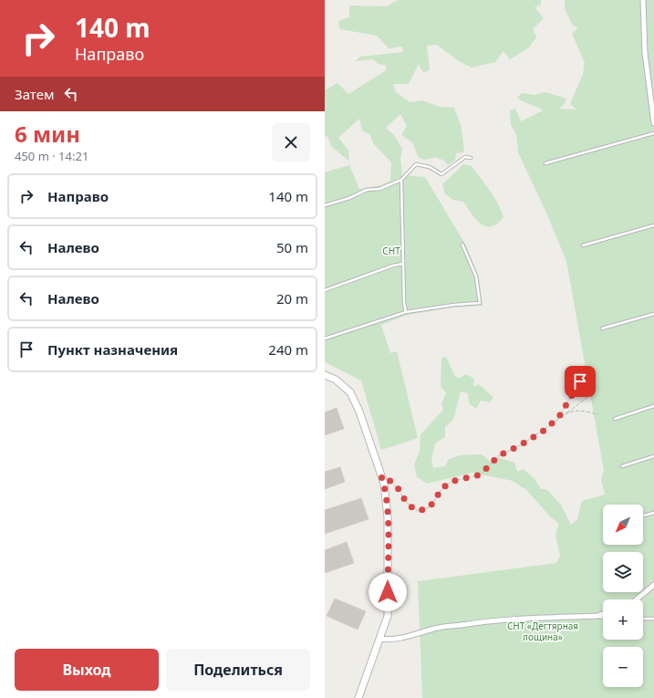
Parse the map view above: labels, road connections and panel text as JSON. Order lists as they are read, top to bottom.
{
  "parks": ["СНТ", "СНТ «Дегтярная лощина»"],
  "north": "bottom left",
  "page": {
    "turn": ["140 m", "Направо"],
    "then": "Затем",
    "heading": ["6 мин", "450 m · 14:21"],
    "list": [
      {
        "name": "Направо",
        "value": "140 m"
      },
      {
        "name": "Налево",
        "value": "50 m"
      },
      {
        "name": "Налево",
        "value": "20 m"
      },
      {
        "name": "Пункт назначения",
        "value": "240 m"
      }
    ],
    "map_buttons": ["+", "−"],
    "buttons": ["Выход", "Поделиться"]
  }
}
